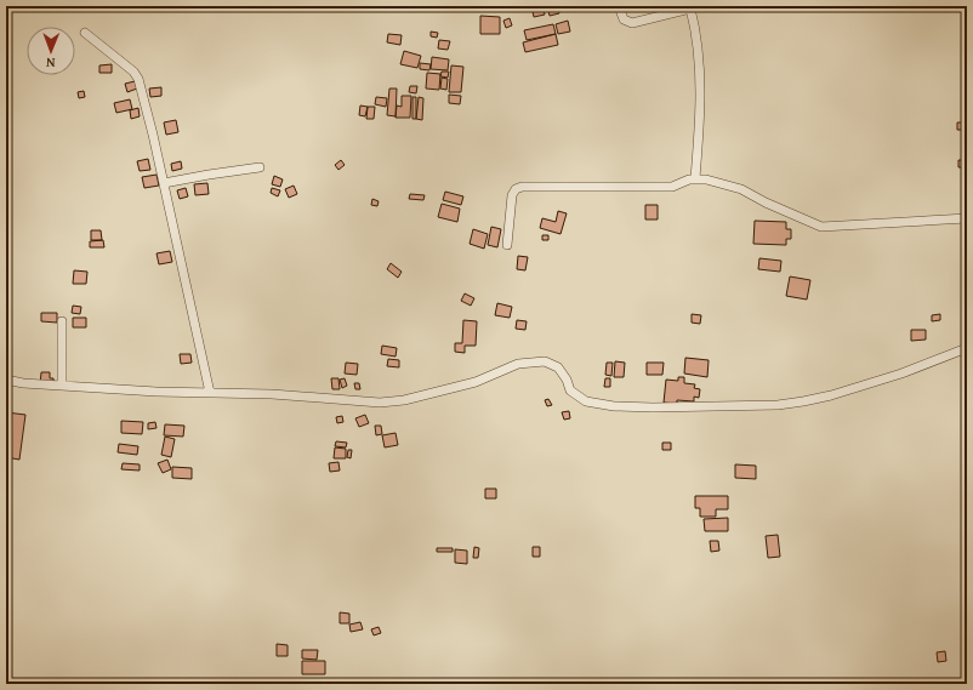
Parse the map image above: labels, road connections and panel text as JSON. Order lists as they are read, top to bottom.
{
  "north": "bottom"
}
